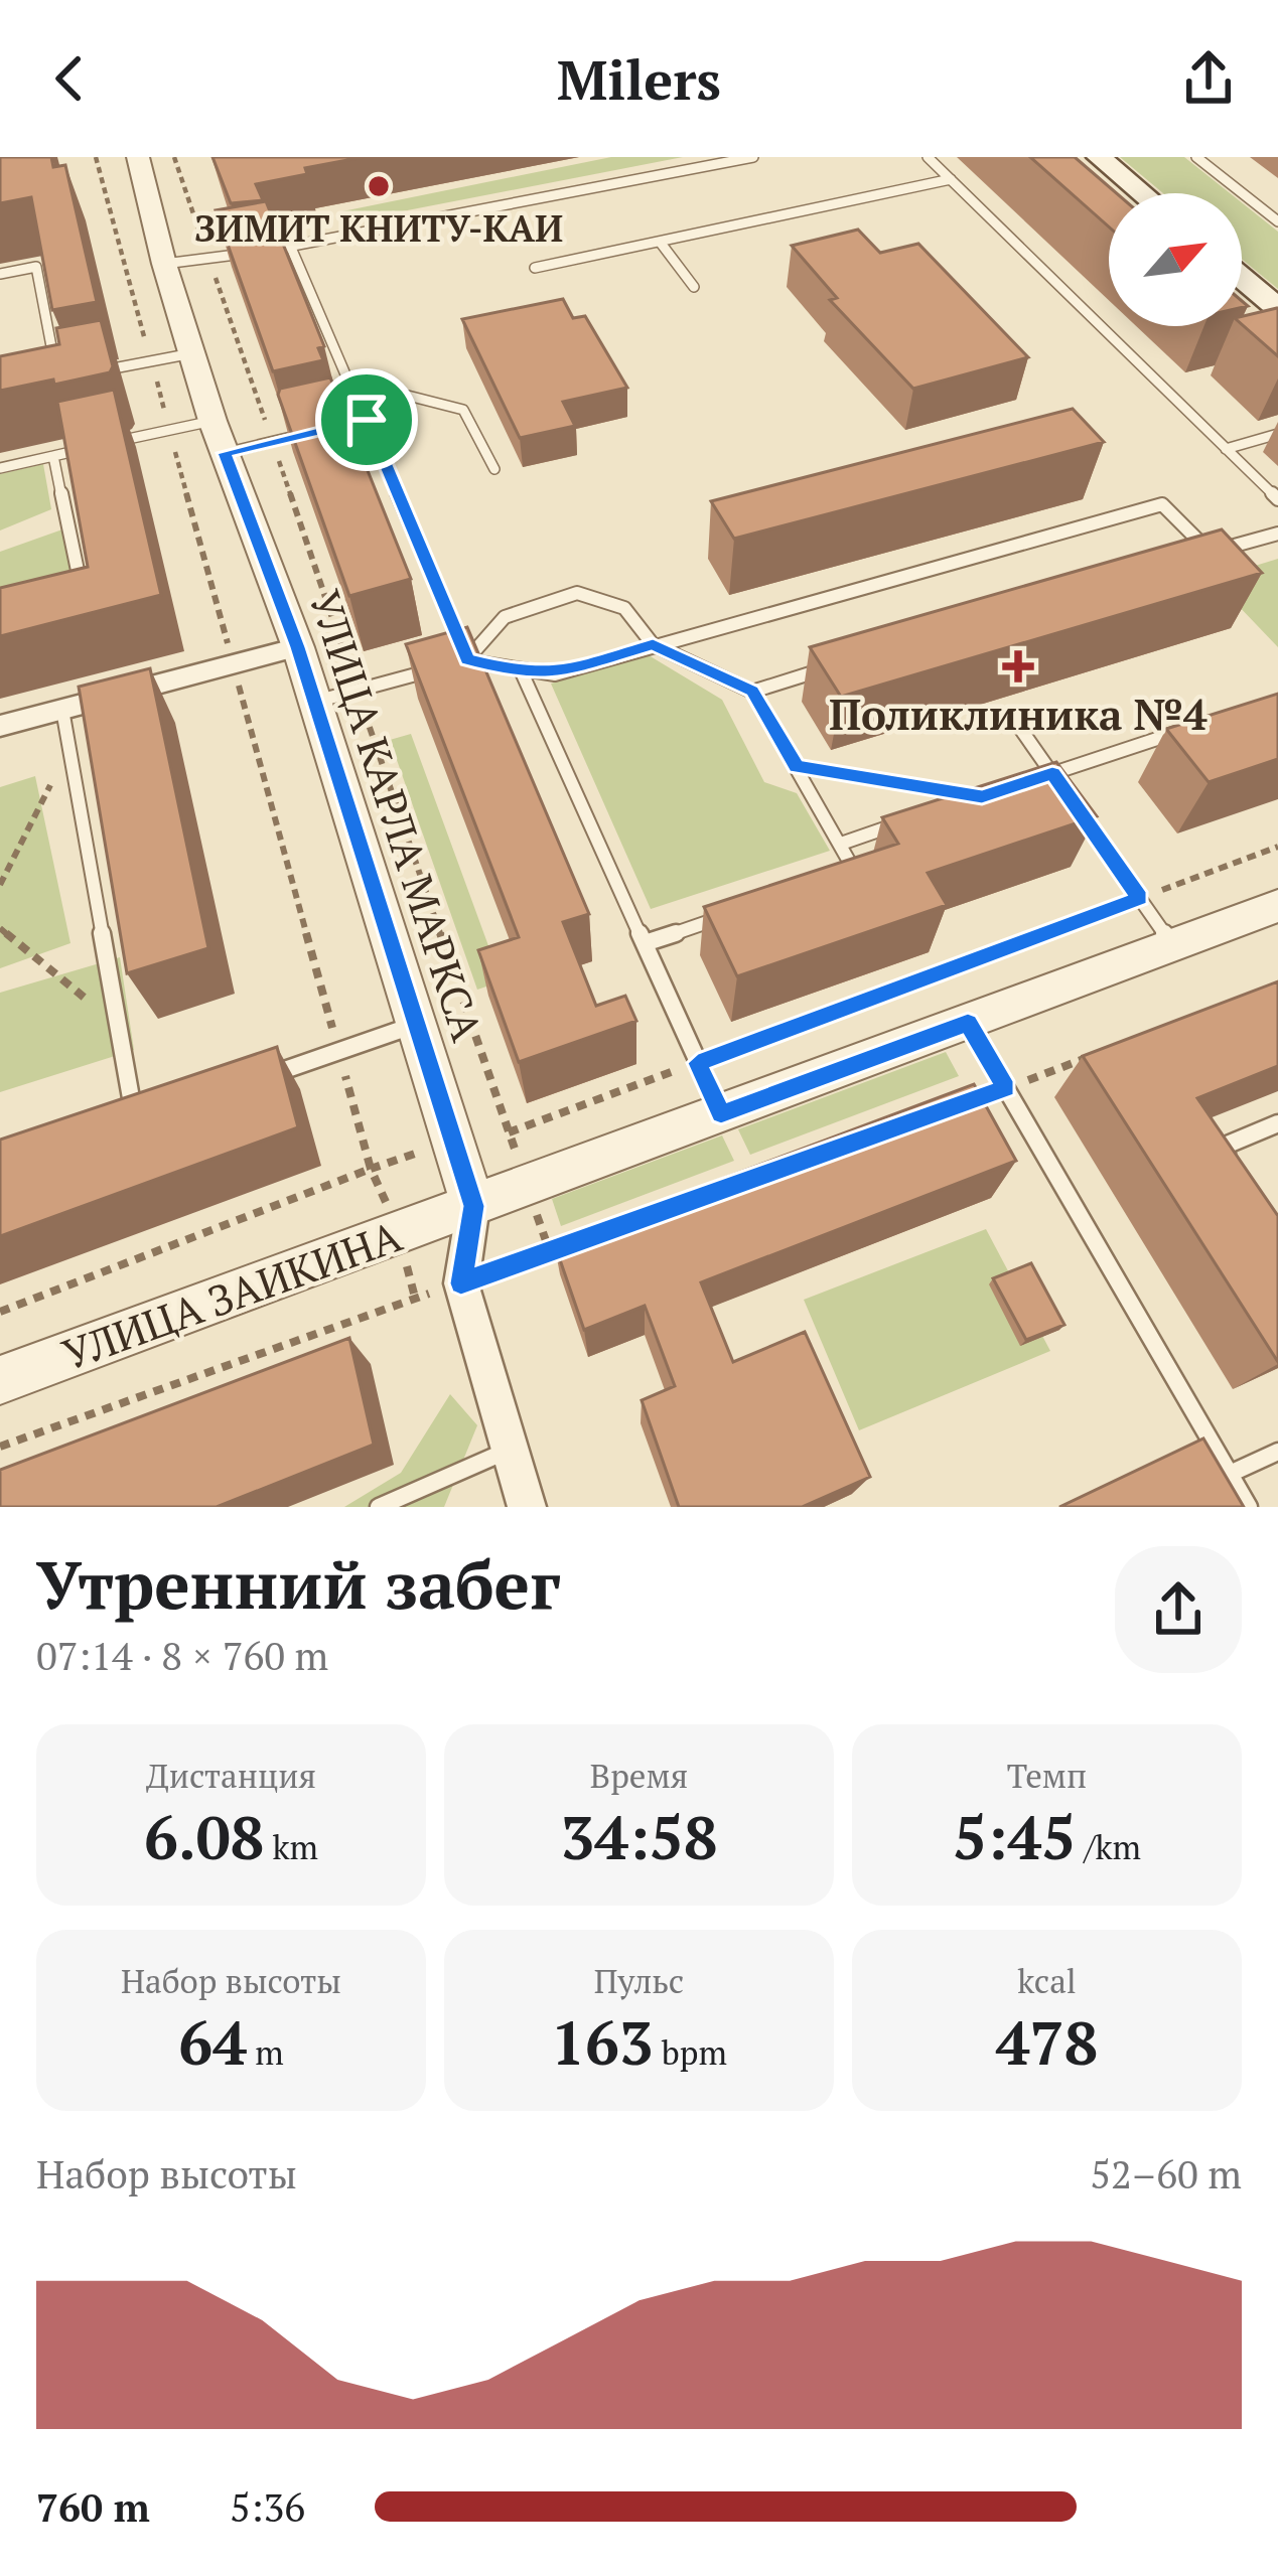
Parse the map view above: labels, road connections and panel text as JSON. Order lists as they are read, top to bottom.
{
  "streets": {
    "street": ["УЛИЦА КАРЛА МАРКСА", "УЛИЦА ЗАИКИНА"]
  },
  "crossings": [
    ["УЛИЦА КАРЛА МАРКСА", "УЛИЦА ЗАИКИНА"]
  ],
  "places": {
    "other": ["ЗИМИТ КНИТУ-КАИ"],
    "health": ["Поликлиника №4"]
  },
  "north": "top right",
  "page": {
    "header": "Milers",
    "heading": ["Утренний забег", "07:14 · 8 × 760 m"],
    "stats": [
      ["Дистанция", "6.08 km"],
      ["Время", "34:58"],
      ["Темп", "5:45 /km"],
      ["Набор высоты", "64 m"],
      ["Пульс", "163 bpm"],
      ["kcal", "478"]
    ],
    "chart": ["Набор высоты", "52–60 m"],
    "list": [
      {
        "name": "760 m",
        "note": "5:36"
      }
    ]
  }
}
